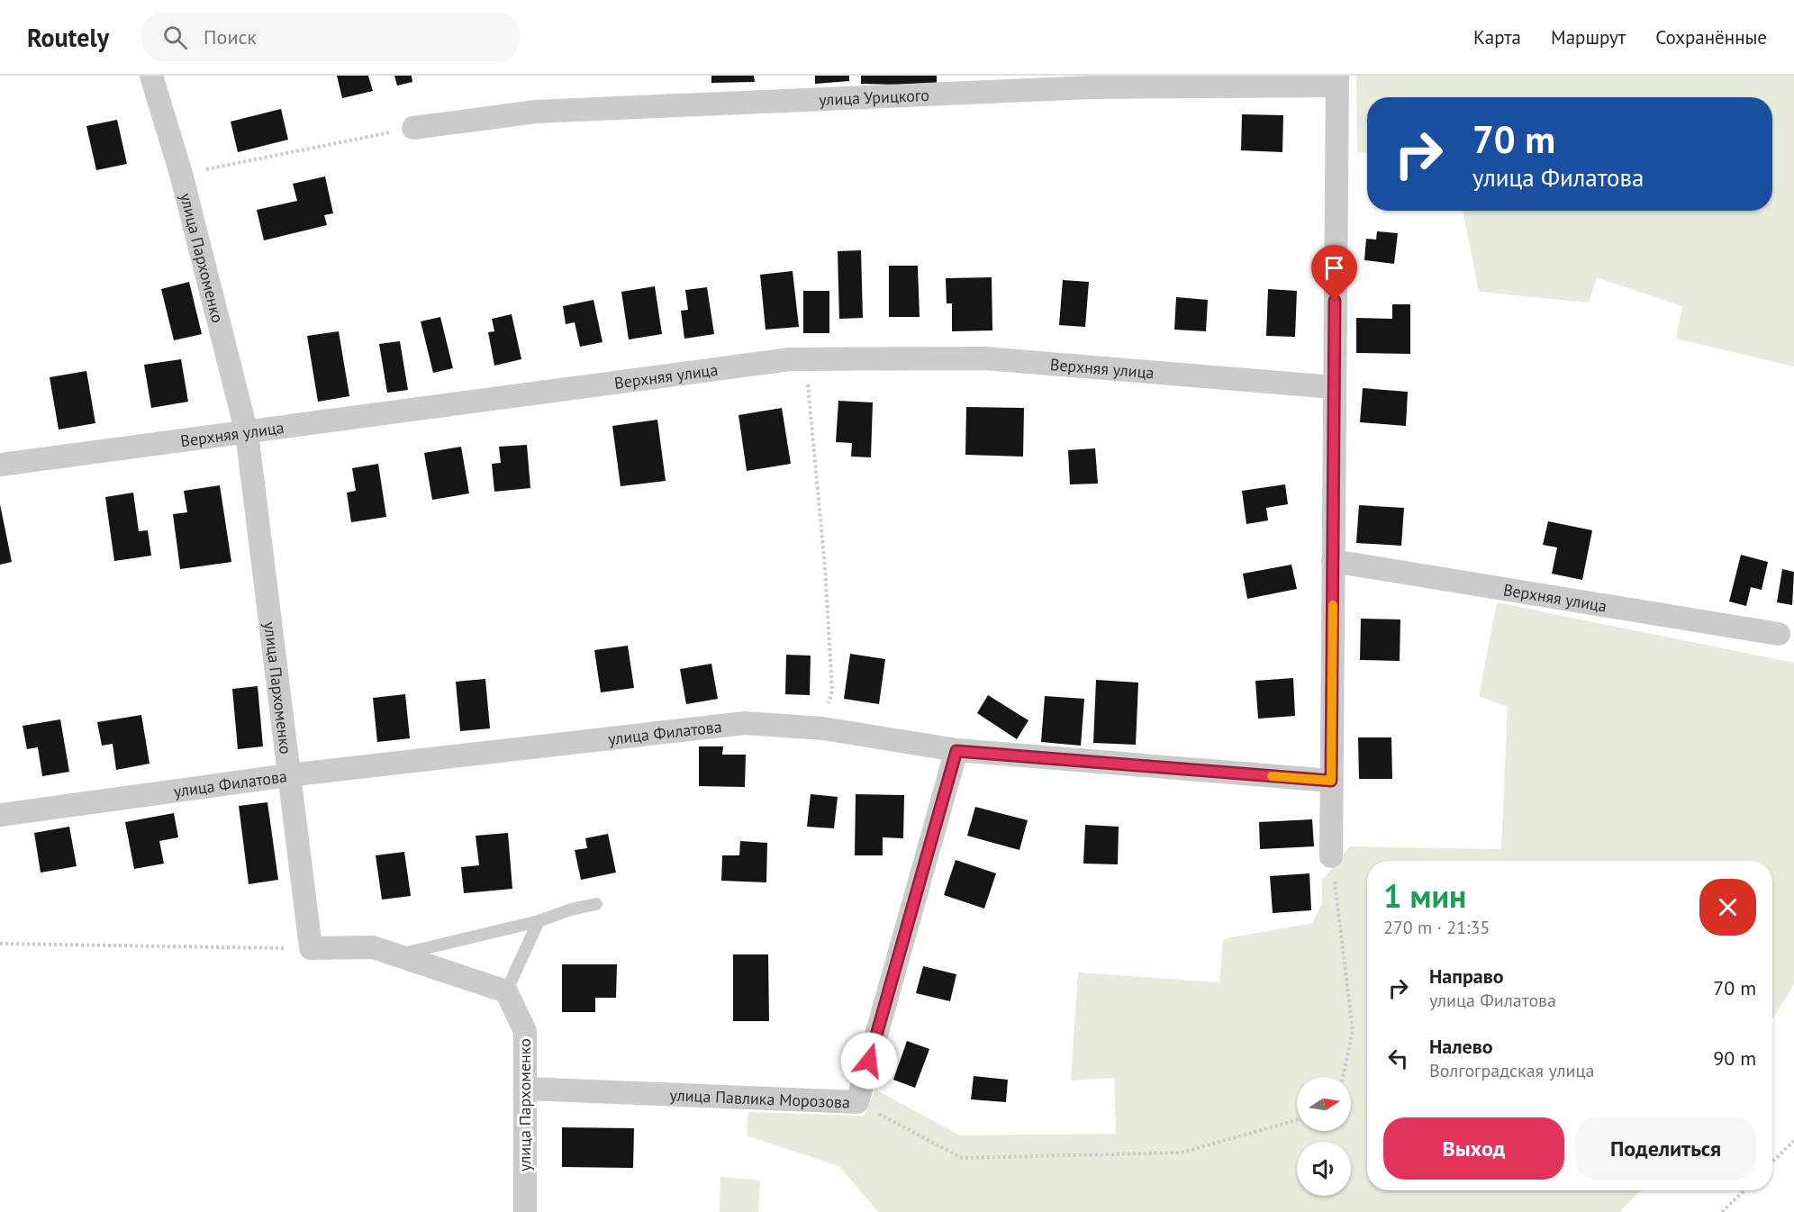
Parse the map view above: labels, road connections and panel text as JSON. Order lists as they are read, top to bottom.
{
  "streets": {
    "street": [
      "улица Урицкого",
      "улица Пархоменко",
      "Верхняя улица",
      "улица Филатова",
      "улица Павлика Морозова"
    ]
  },
  "crossings": [
    ["улица Пархоменко", "Верхняя улица"],
    ["улица Пархоменко", "улица Филатова"],
    ["улица Пархоменко", "улица Павлика Морозова"],
    ["улица Филатова", "улица Павлика Морозова"]
  ],
  "north": "right",
  "page": {
    "header": "Routely",
    "search": "Поиск",
    "nav": ["Карта", "Маршрут", "Сохранённые"],
    "turn": ["70 m", "улица Филатова"],
    "heading": ["1 мин", "270 m · 21:35"],
    "list": [
      {
        "name": "Направо",
        "note": "улица Филатова",
        "value": "70 m"
      },
      {
        "name": "Налево",
        "note": "Волгоградская улица",
        "value": "90 m"
      }
    ],
    "buttons": ["Выход", "Поделиться"]
  }
}
